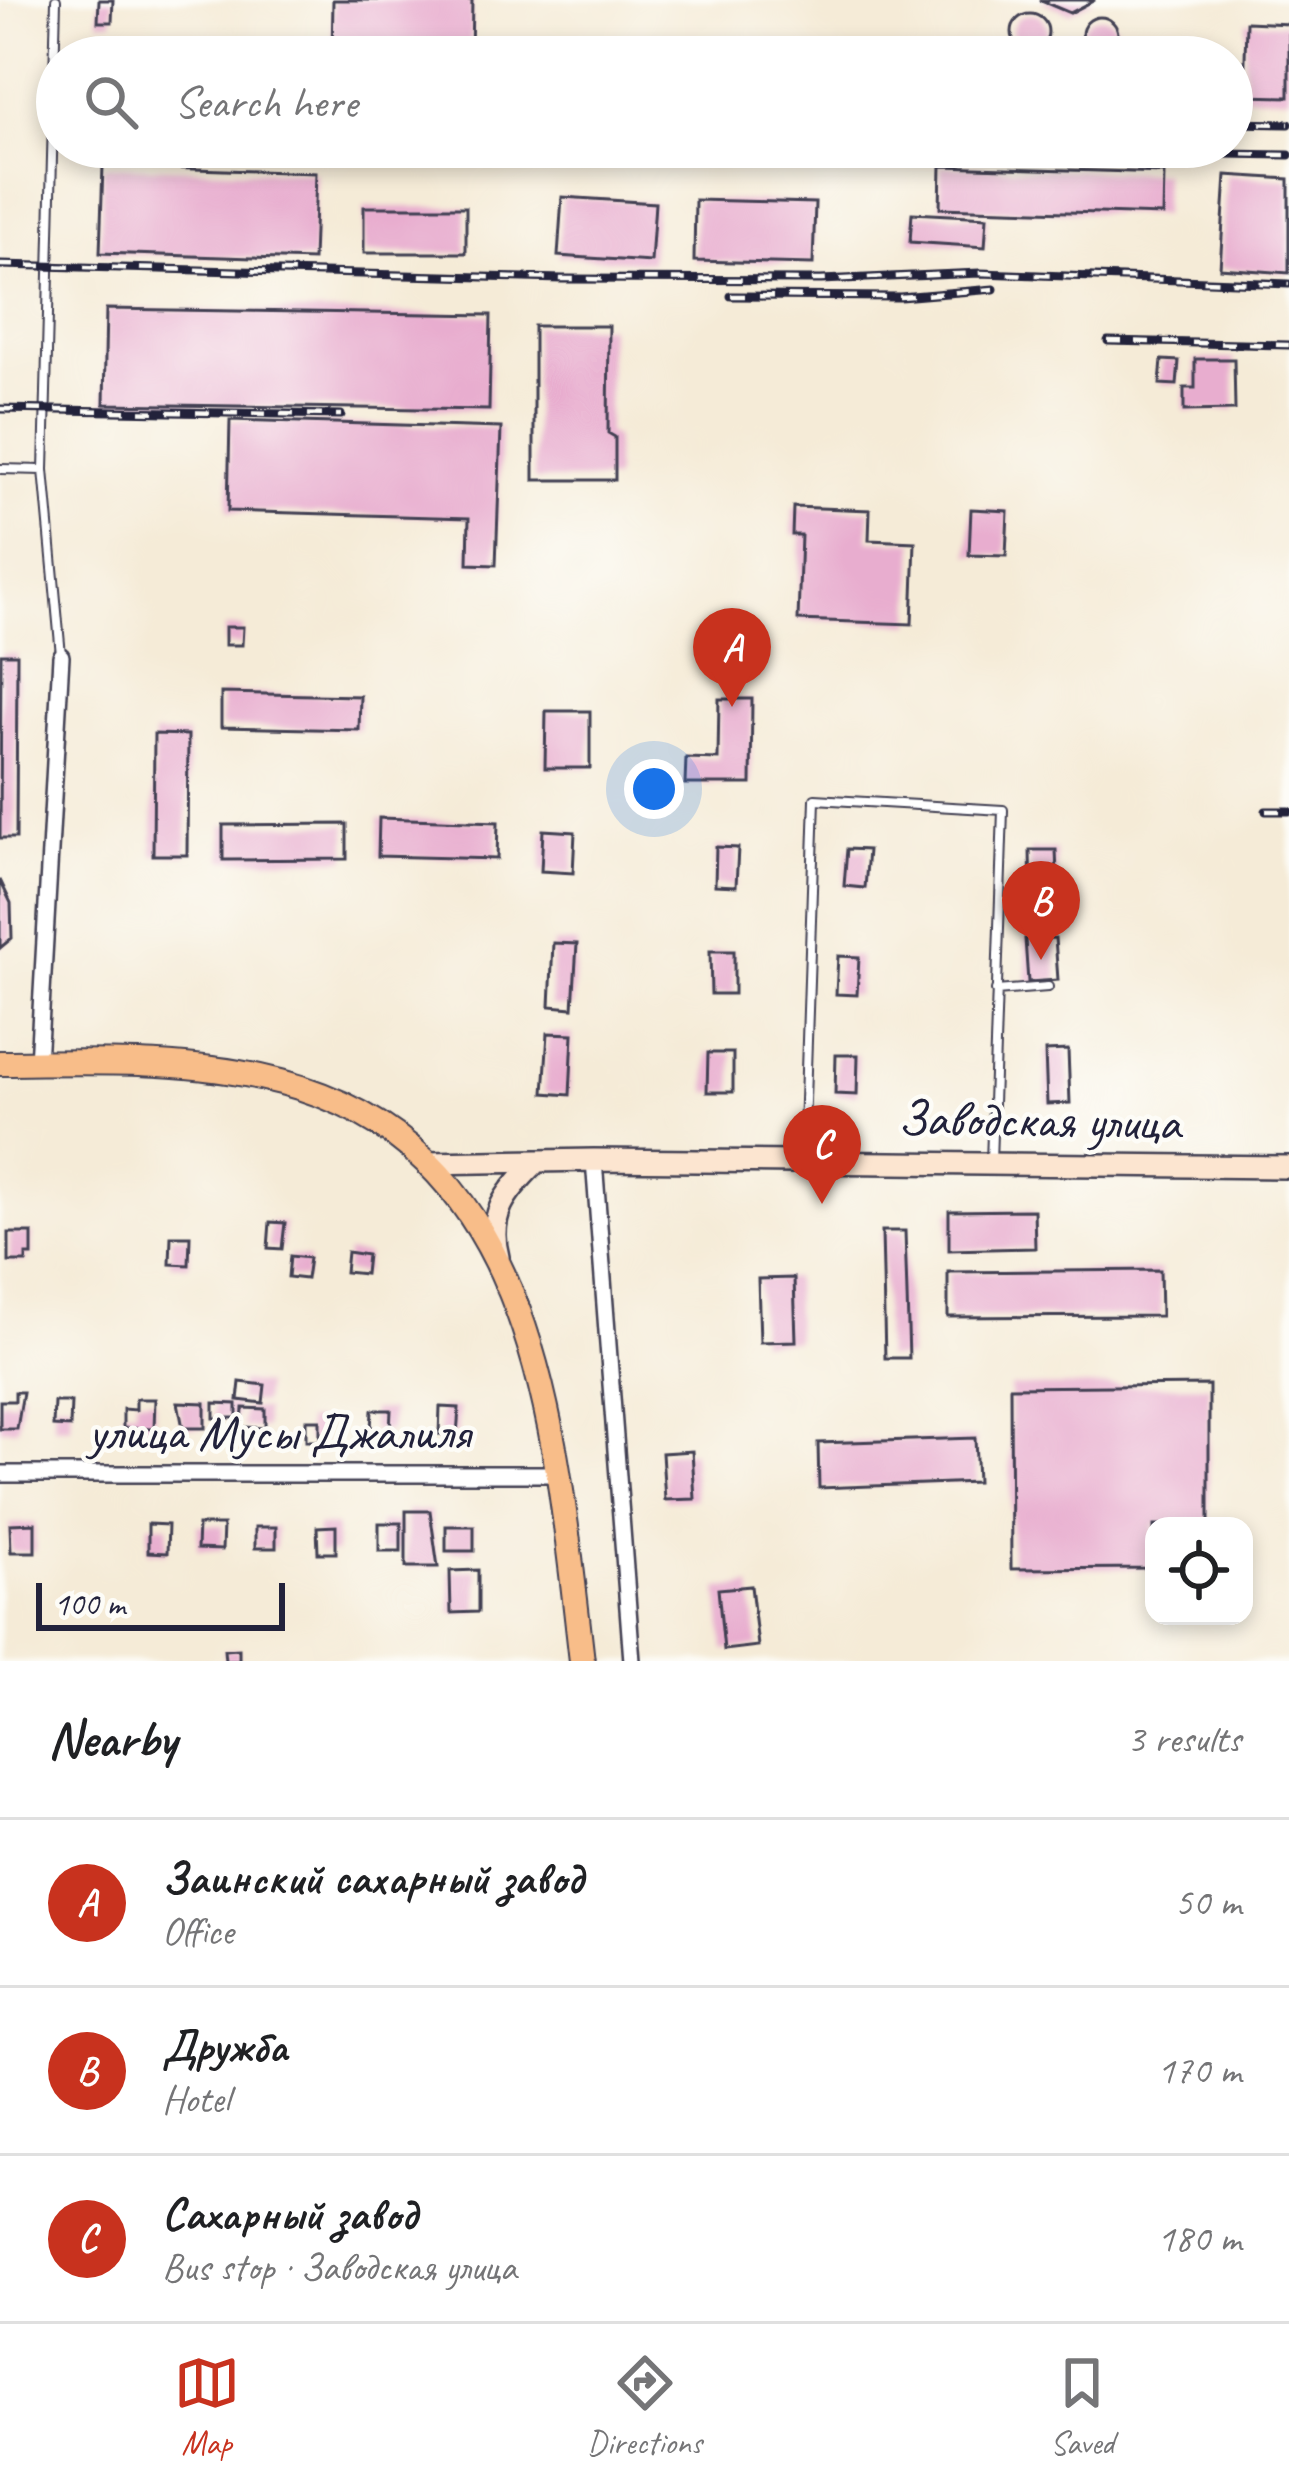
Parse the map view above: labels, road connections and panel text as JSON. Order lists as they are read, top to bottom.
{
  "streets": {
    "main road": ["Заводская улица"],
    "street": ["улица Мусы Джалиля"]
  },
  "scale_bar": "100 m",
  "page": {
    "search": "Search here",
    "pins": ["A", "B", "C"],
    "scale": "100 m",
    "heading": ["Nearby", "3 results"],
    "list": [
      {
        "mark": "A",
        "name": "Заинский сахарный завод",
        "note": "Office",
        "value": "50 m"
      },
      {
        "mark": "B",
        "name": "Дружба",
        "note": "Hotel",
        "value": "170 m"
      },
      {
        "mark": "C",
        "name": "Сахарный завод",
        "note": "Bus stop · Заводская улица",
        "value": "180 m"
      }
    ],
    "nav": ["Map", "Directions", "Saved"]
  }
}
